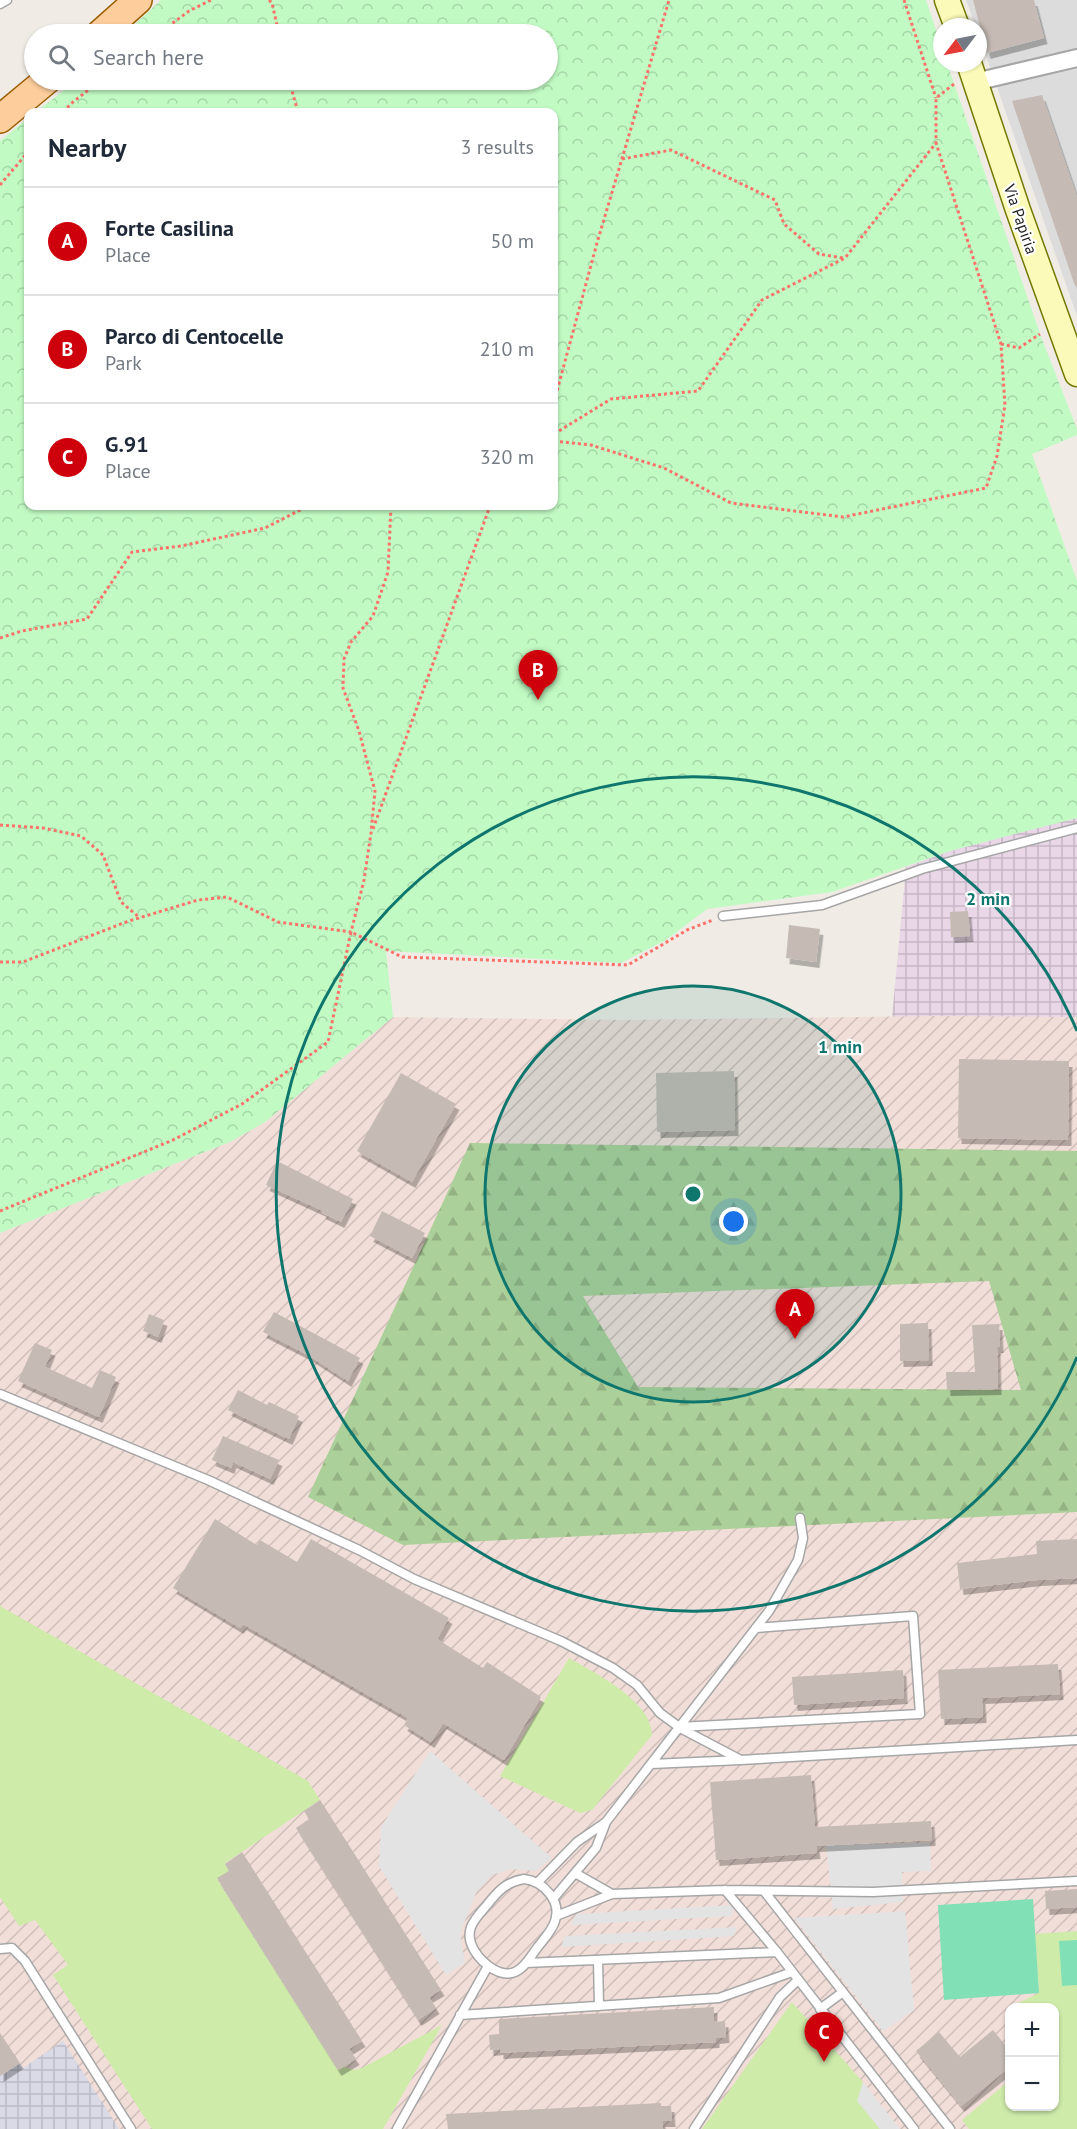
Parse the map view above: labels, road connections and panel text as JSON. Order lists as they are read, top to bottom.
{
  "streets": {
    "street": ["Via Papiria"]
  },
  "north": "bottom left",
  "page": {
    "search": "Search here",
    "heading": ["Nearby", "3 results"],
    "list": [
      {
        "mark": "A",
        "name": "Forte Casilina",
        "note": "Place",
        "value": "50 m"
      },
      {
        "mark": "B",
        "name": "Parco di Centocelle",
        "note": "Park",
        "value": "210 m"
      },
      {
        "mark": "C",
        "name": "G.91",
        "note": "Place",
        "value": "320 m"
      }
    ],
    "pins": ["B", "A", "C"],
    "map_buttons": ["+", "−"]
  },
  "rings": ["2 min", "1 min"]
}
